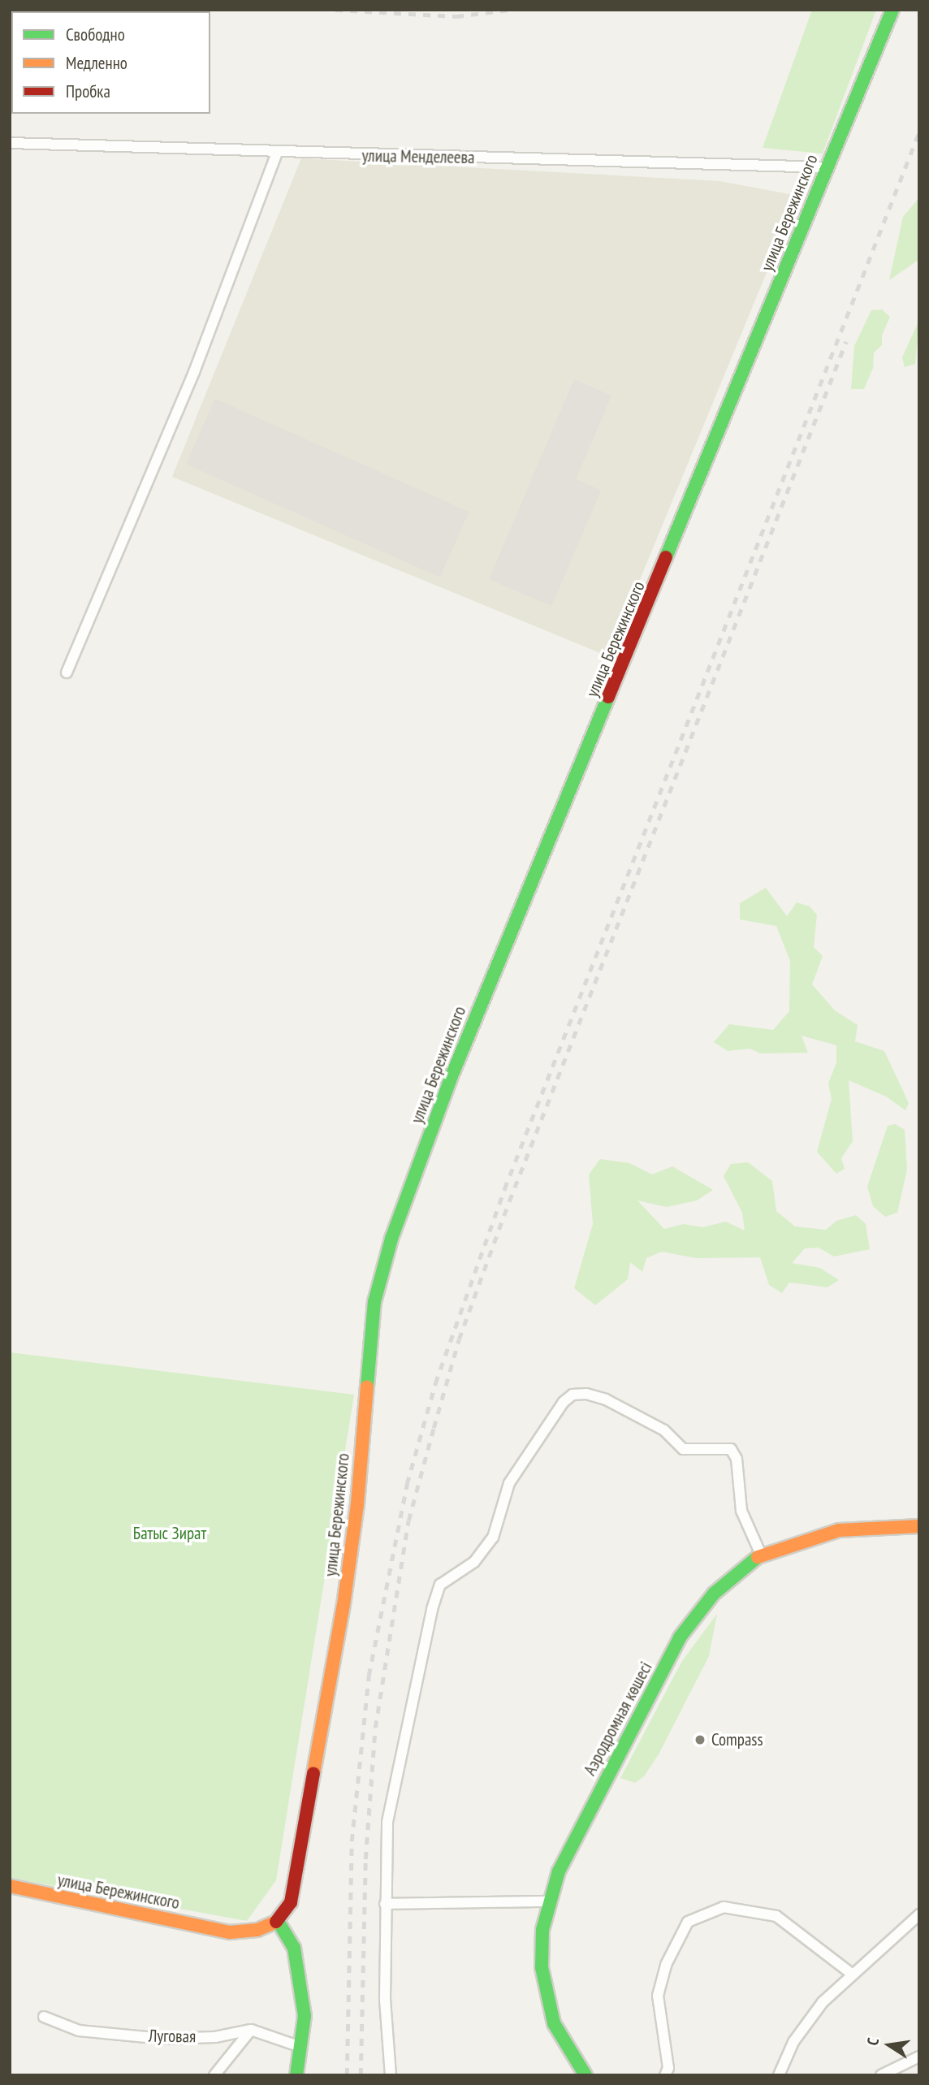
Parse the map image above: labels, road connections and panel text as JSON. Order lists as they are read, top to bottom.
{
  "streets": {
    "main road": ["улица Бережинского", "Аэродромная көшесі"],
    "street": ["улица Менделеева", "Луговая"]
  },
  "crossings": [
    ["улица Менделеева", "улица Бережинского"]
  ],
  "parks": ["Батыс Зират"],
  "places": ["Compass"],
  "legend": ["Свободно", "Медленно", "Пробка"],
  "north": "left"
}
